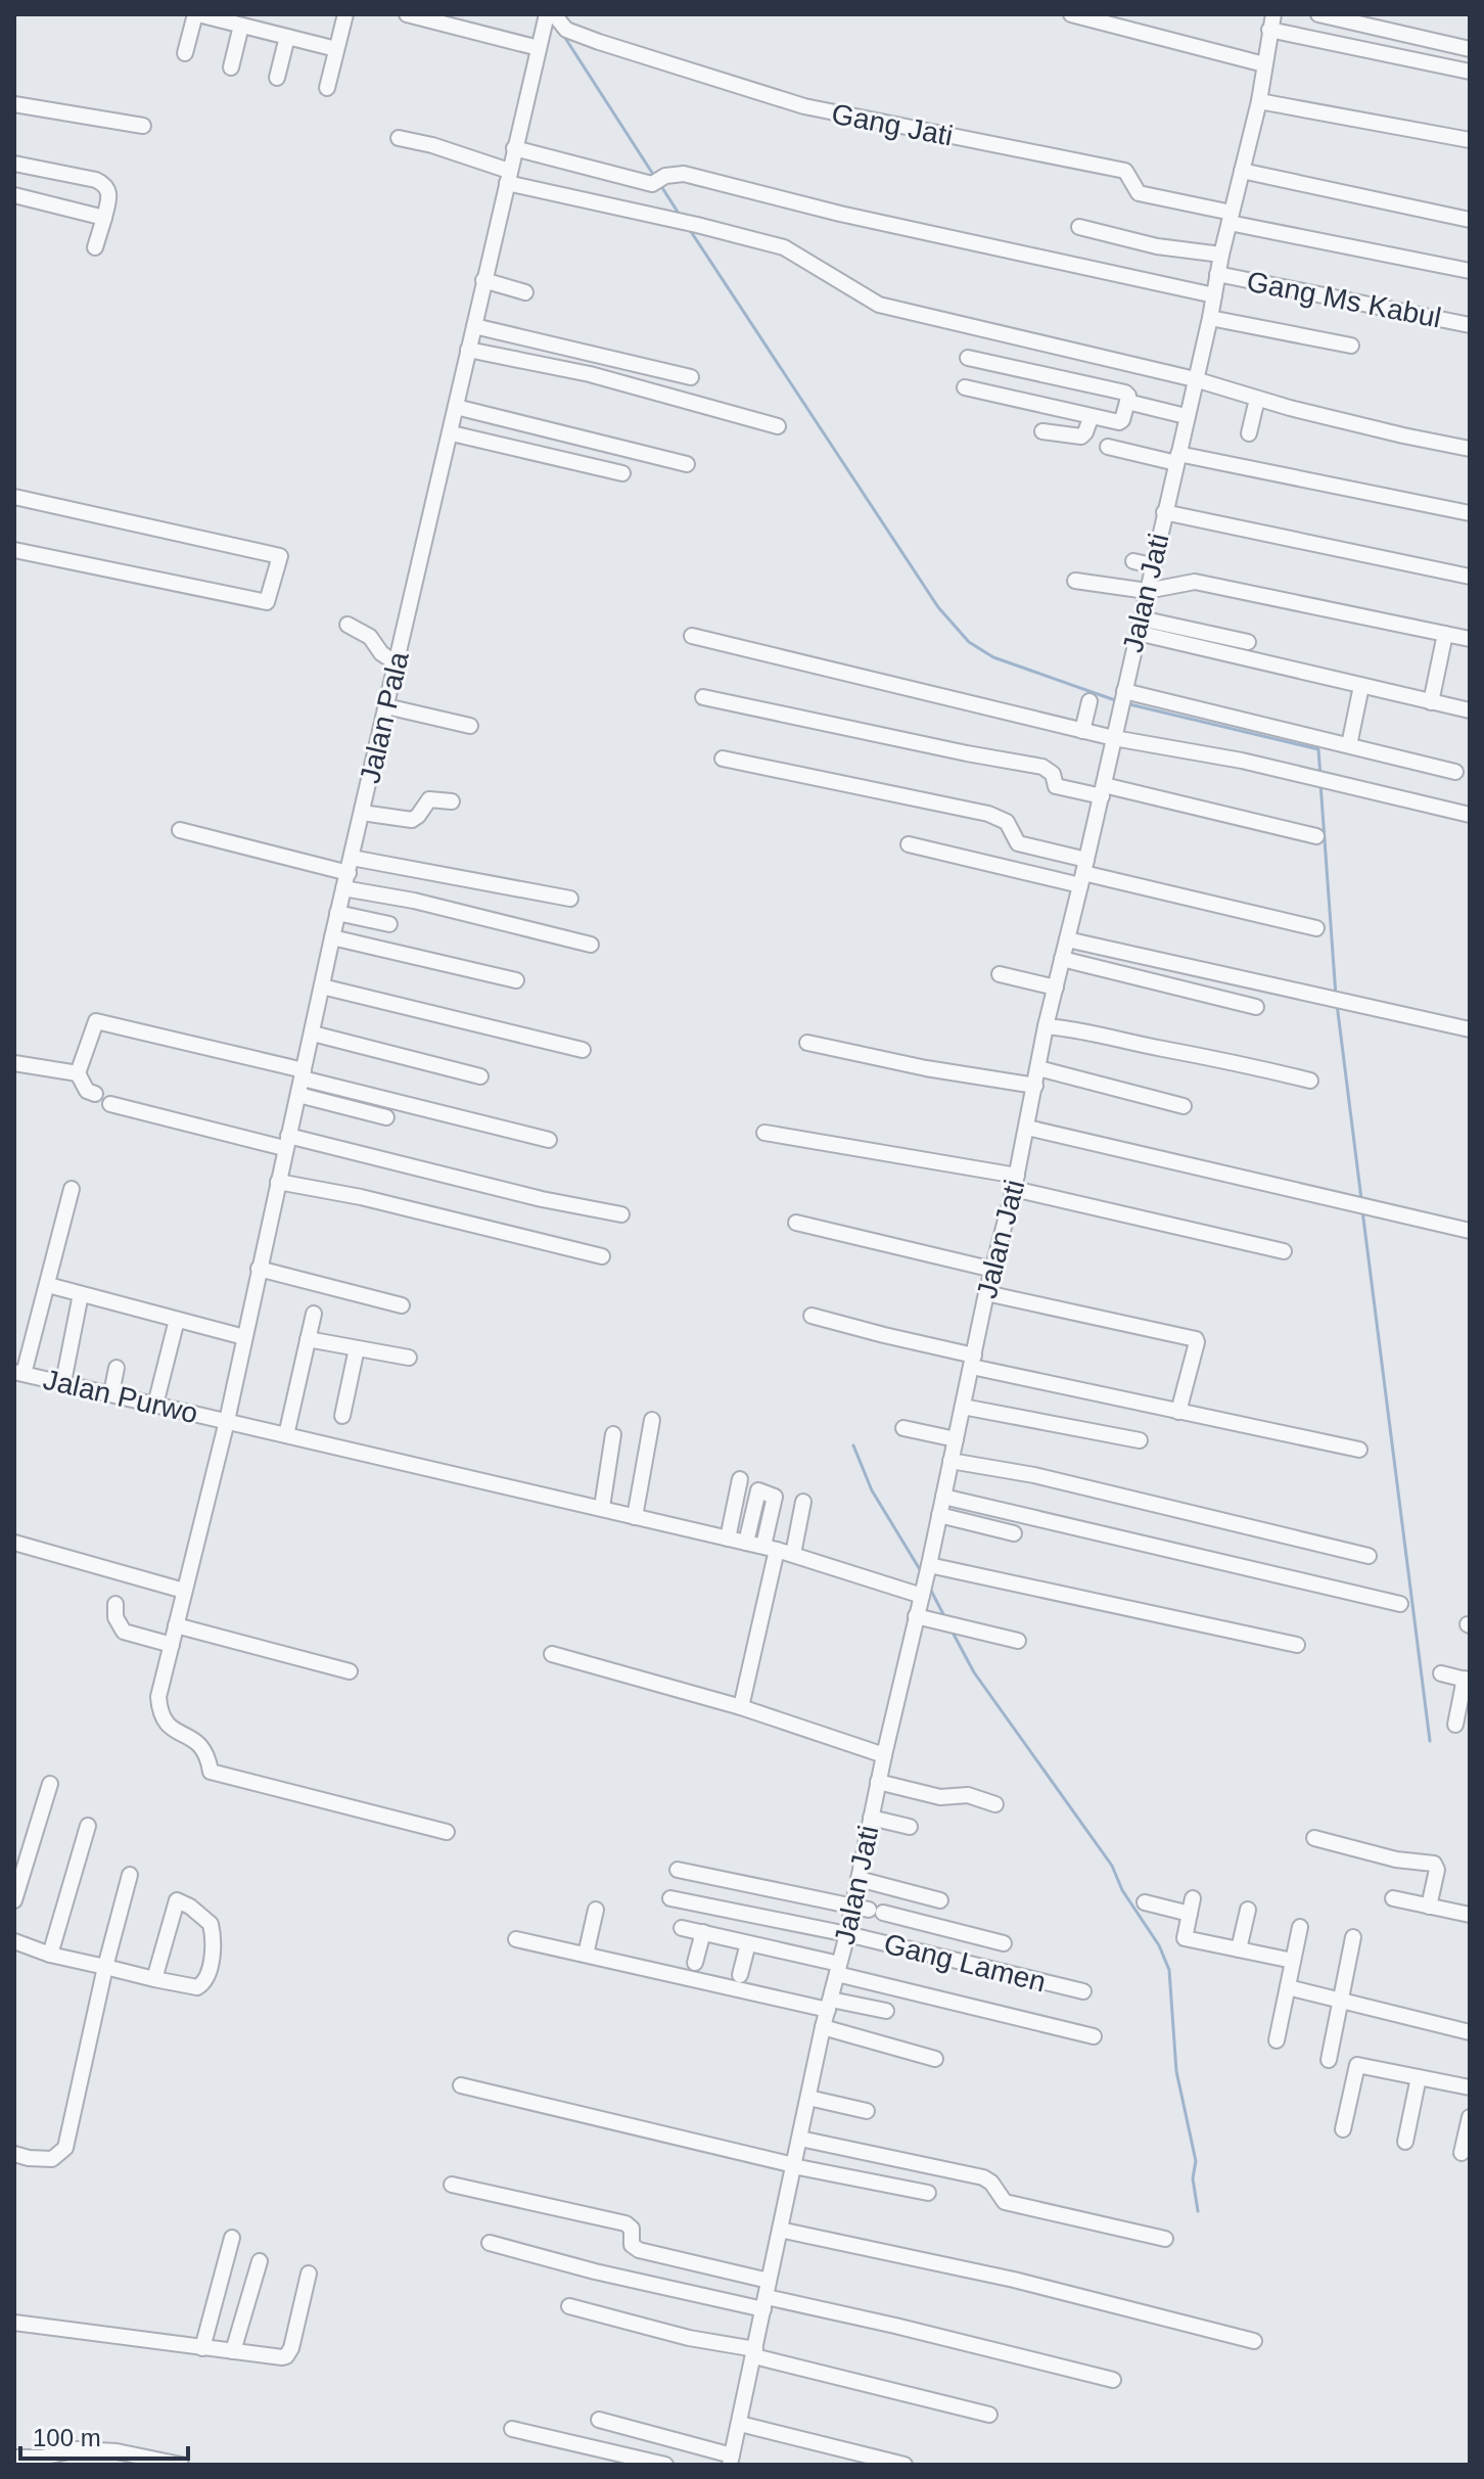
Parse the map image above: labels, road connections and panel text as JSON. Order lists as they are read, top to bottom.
{
  "streets": {
    "street": [
      "Gang Jati",
      "Gang Ms Kabul",
      "Jalan Jati",
      "Jalan Pala",
      "Jalan Purwo",
      "Gang Lamen"
    ]
  },
  "crossings": [
    ["Gang Jati", "Jalan Jati"],
    ["Gang Ms Kabul", "Jalan Jati"],
    ["Jalan Jati", "Jalan Purwo"],
    ["Jalan Jati", "Gang Lamen"],
    ["Jalan Pala", "Jalan Purwo"]
  ],
  "scale_bar": "100 m"
}
